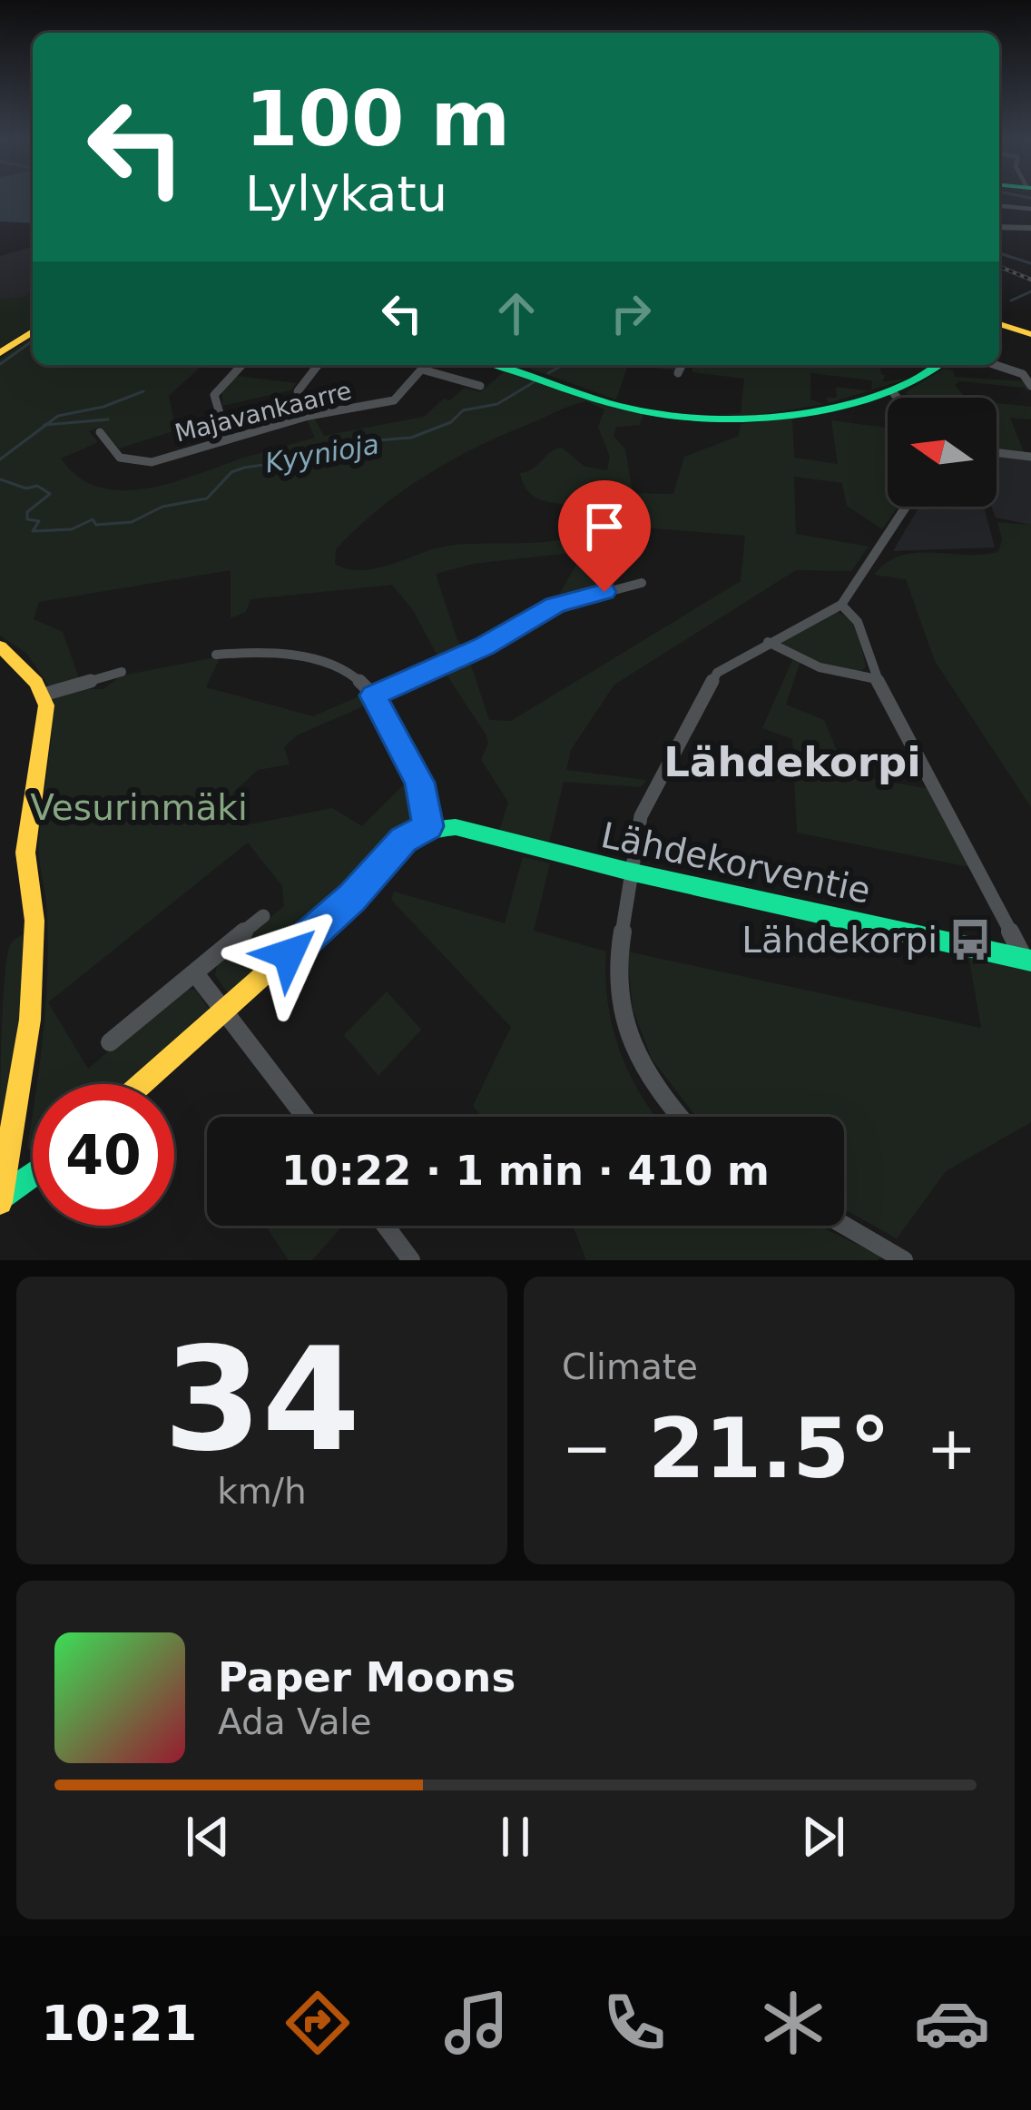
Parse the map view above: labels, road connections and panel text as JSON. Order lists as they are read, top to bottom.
{
  "streets": {
    "main road": ["Lähdekorventie"],
    "street": ["Majavankaarre"]
  },
  "districts": ["Lähdekorpi"],
  "water": ["Kyynioja"],
  "parks": ["Vesurinmäki"],
  "places": {
    "bus stop": ["Lähdekorpi"]
  },
  "north": "left",
  "page": {
    "turn": ["100 m", "Lylykatu"],
    "limit": "40",
    "trip": "10:22 · 1 min · 410 m",
    "tile": [
      ["34", "km/h"],
      "Climate"
    ],
    "heat": ["−", "21.5°", "+"],
    "song": ["Paper Moons", "Ada Vale"],
    "tabs": "10:21"
  }
}
